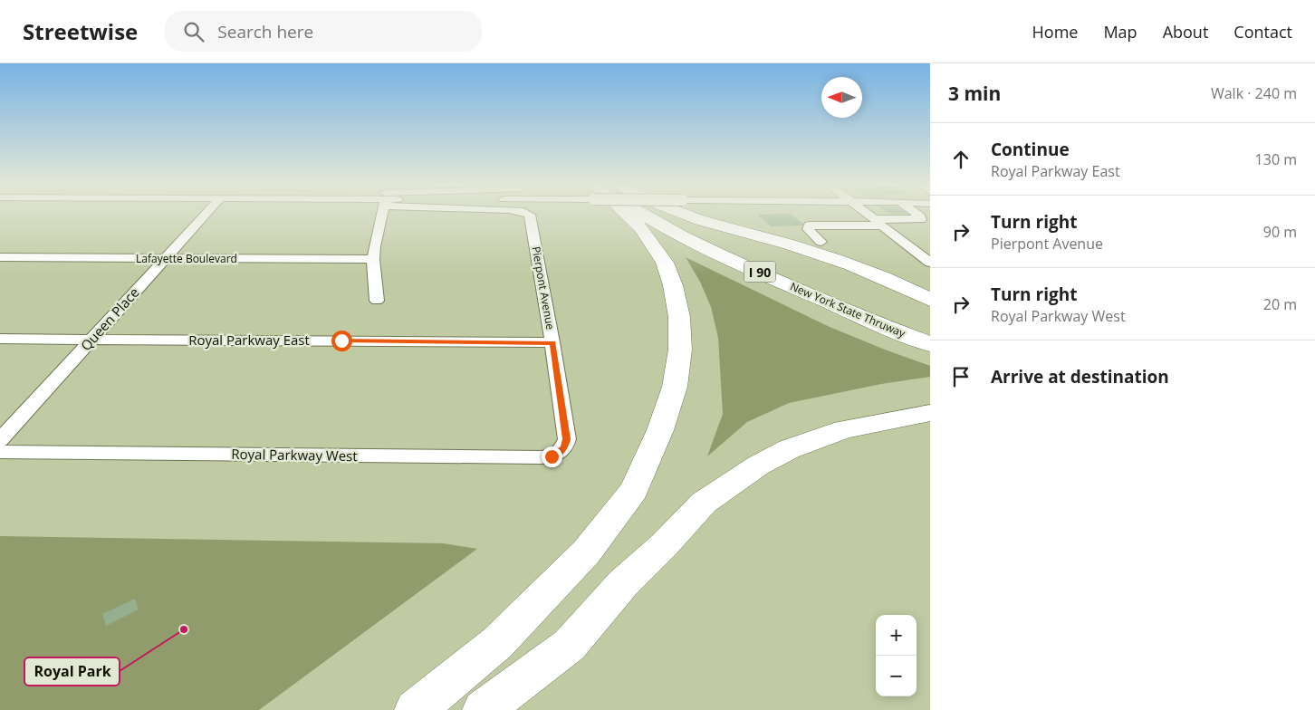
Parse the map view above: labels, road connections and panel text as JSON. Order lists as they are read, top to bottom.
{
  "streets": {
    "highway": ["I 90", "New York State Thruway"],
    "street": [
      "Lafayette Boulevard",
      "Pierpont Avenue",
      "Queen Place",
      "Royal Parkway East",
      "Royal Parkway West"
    ]
  },
  "crossings": [
    ["Lafayette Boulevard", "Queen Place"],
    ["Pierpont Avenue", "Royal Parkway East"],
    ["Pierpont Avenue", "Royal Parkway West"],
    ["Queen Place", "Royal Parkway East"]
  ],
  "places": ["Royal Park"],
  "north": "left",
  "page": {
    "header": "Streetwise",
    "search": "Search here",
    "nav": [
      "Home",
      "Map",
      "About",
      "Contact"
    ],
    "heading": ["3 min", "Walk · 240 m"],
    "list": [
      ["Continue", "Royal Parkway East", "130 m"],
      ["Turn right", "Pierpont Avenue", "90 m"],
      ["Turn right", "Royal Parkway West", "20 m"],
      "Arrive at destination"
    ],
    "map_buttons": ["+", "−"]
  }
}
